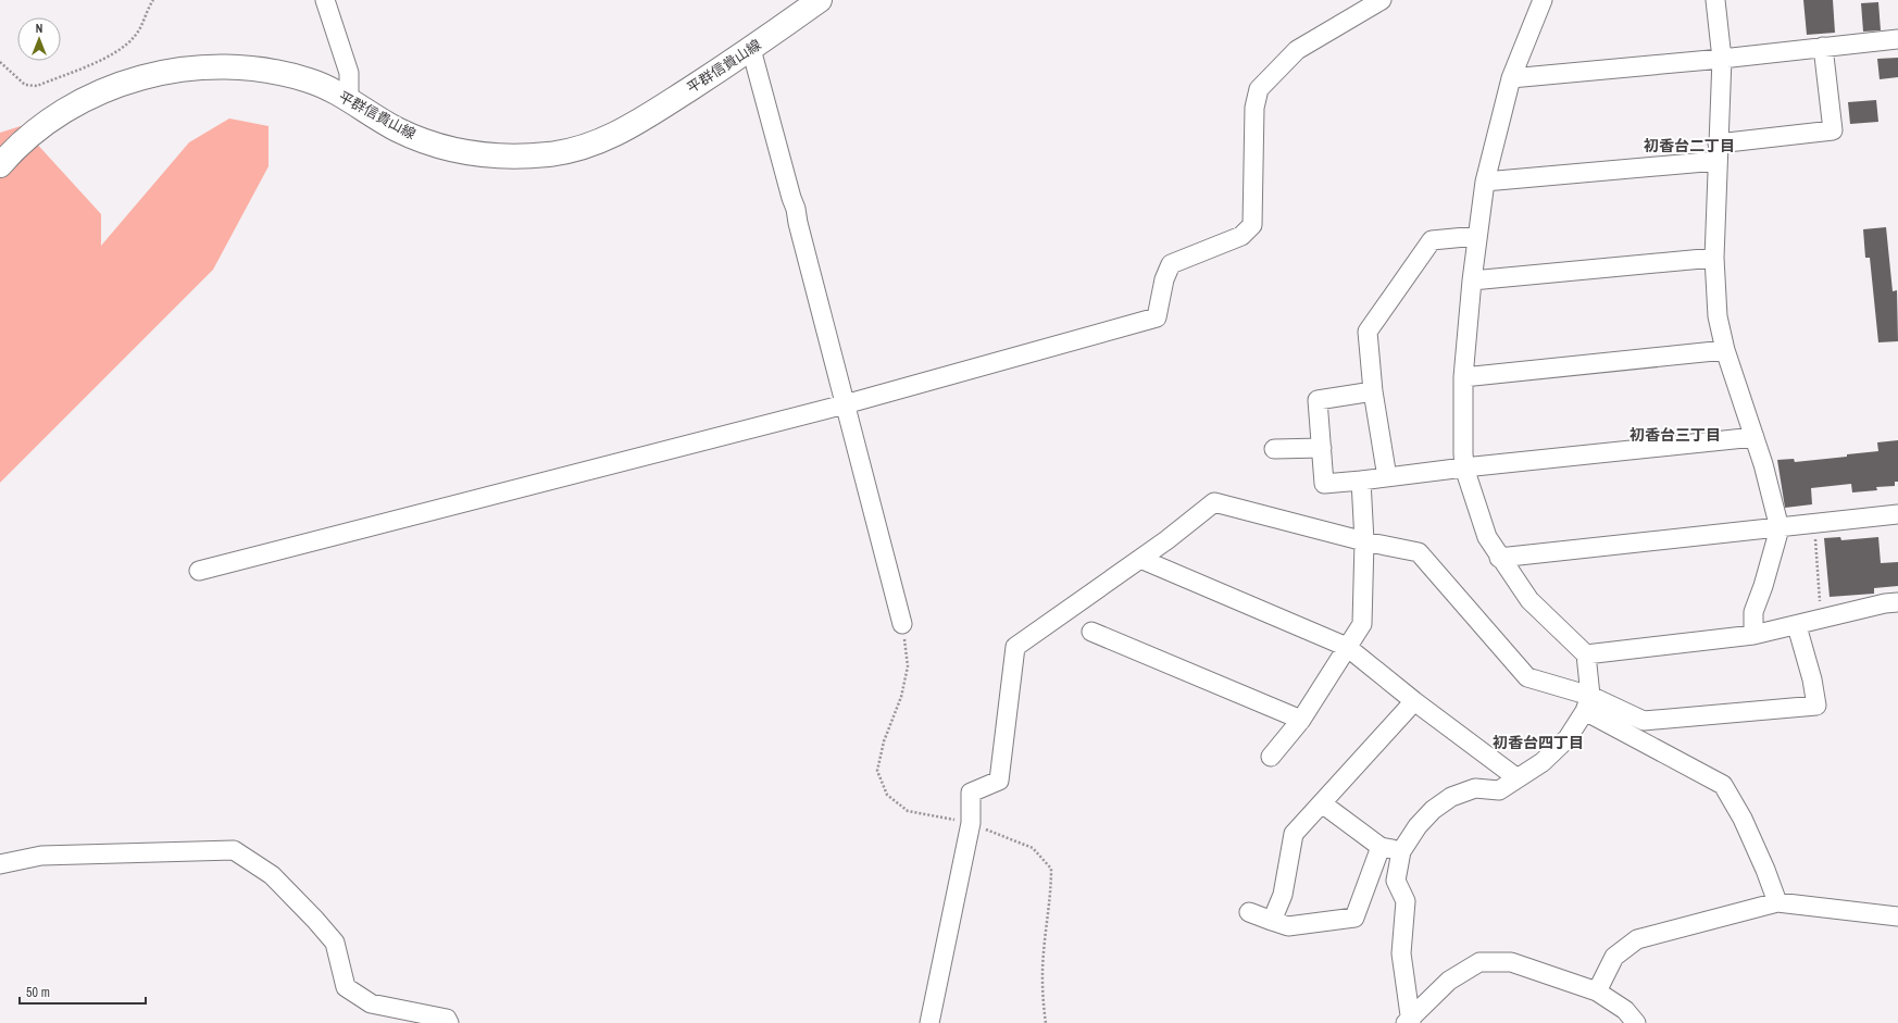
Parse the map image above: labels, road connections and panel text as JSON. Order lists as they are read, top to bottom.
{
  "streets": {
    "main road": ["平群信貴山線"]
  },
  "districts": ["初香台二丁目", "初香台三丁目", "初香台四丁目"],
  "scale_bar": "50 m",
  "north": "top"
}
